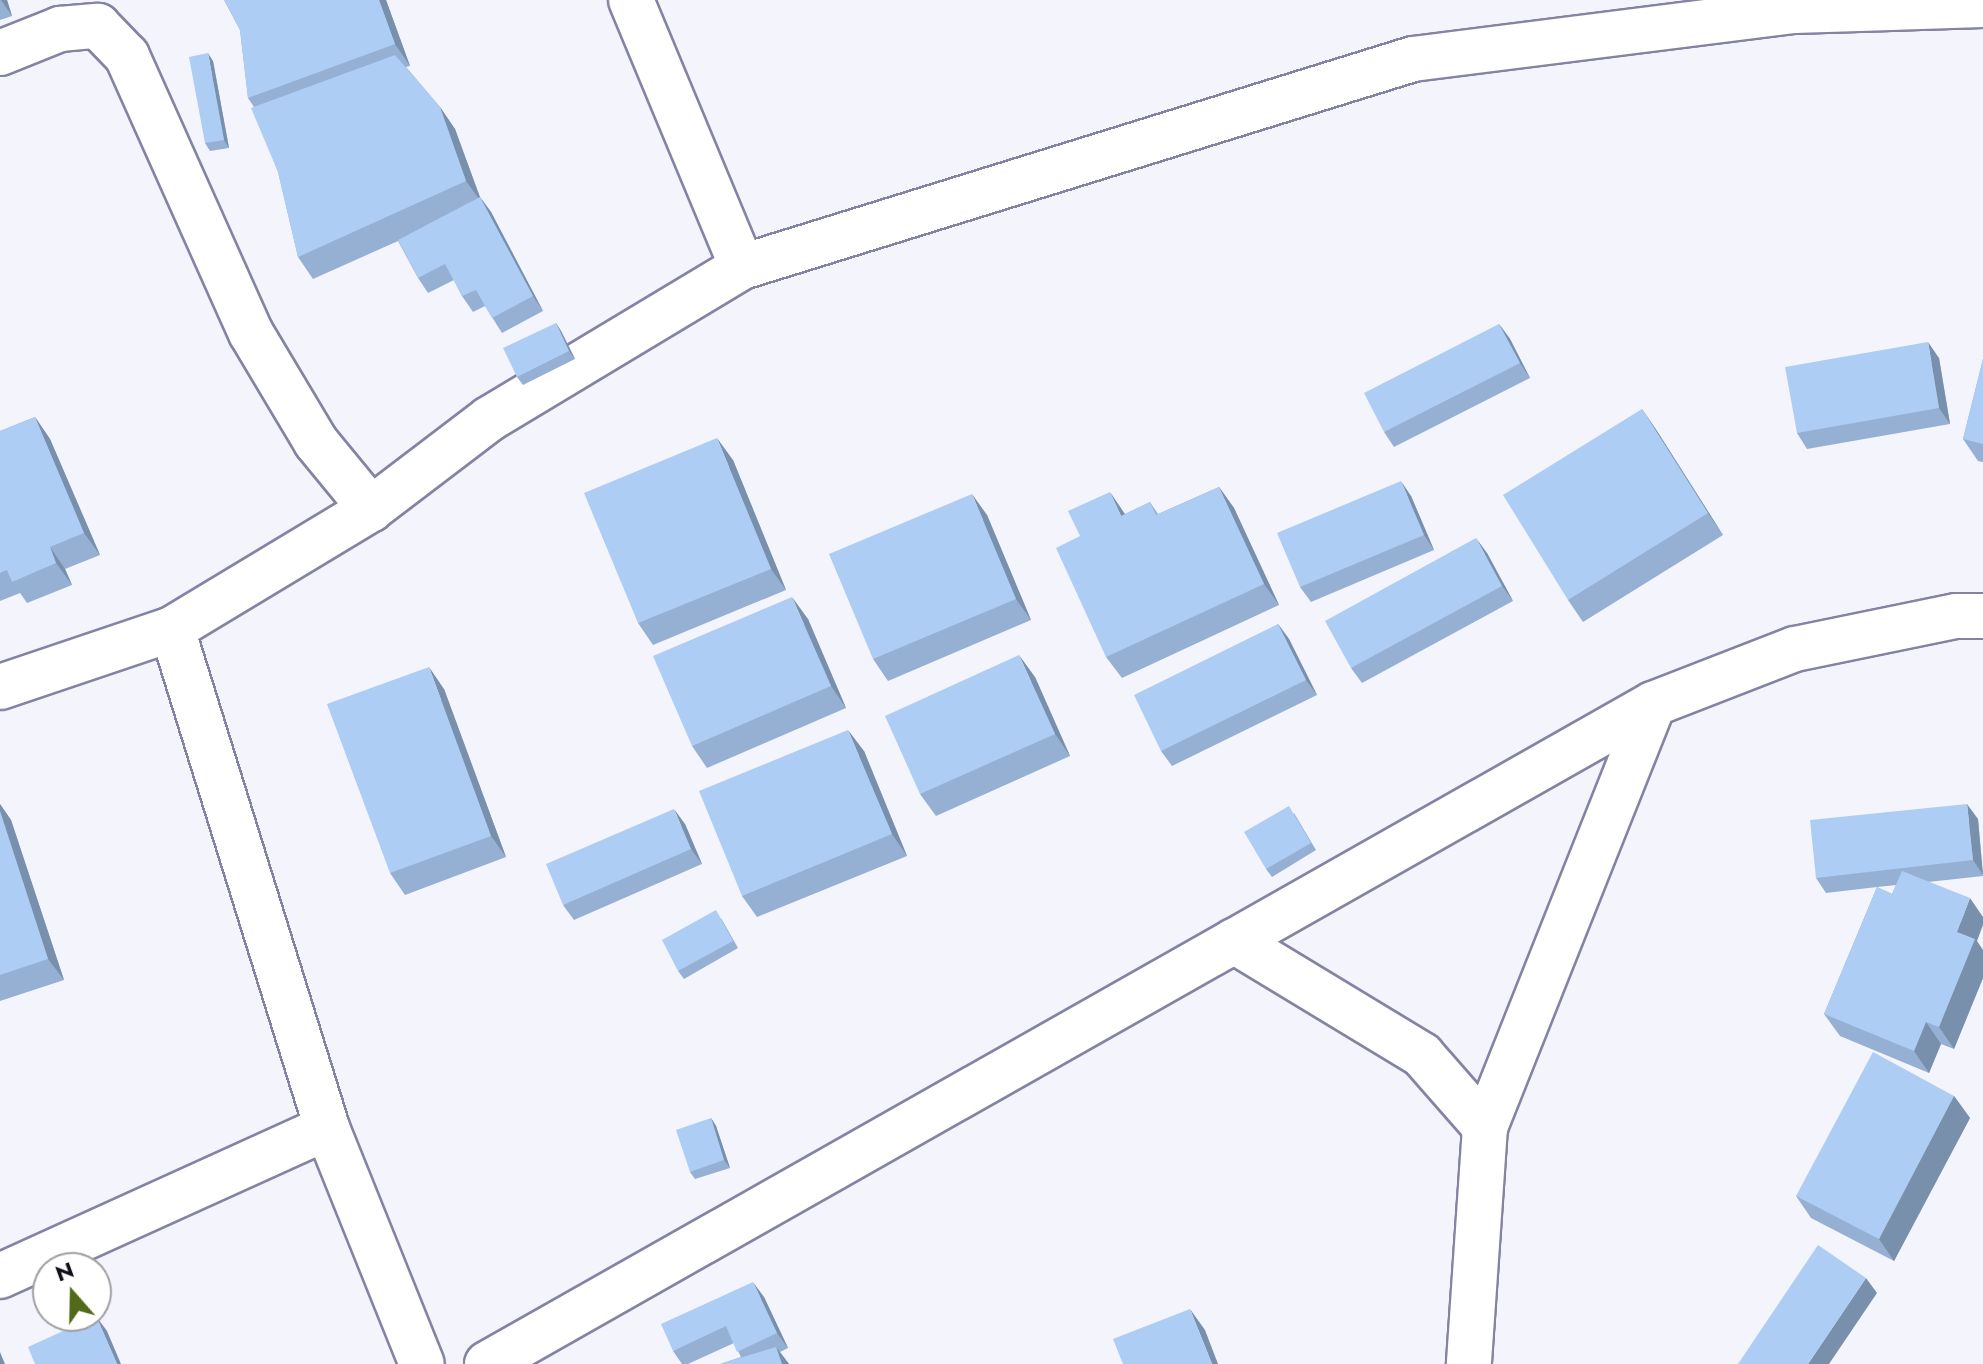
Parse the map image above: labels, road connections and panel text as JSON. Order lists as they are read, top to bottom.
{
  "north": "top"
}
